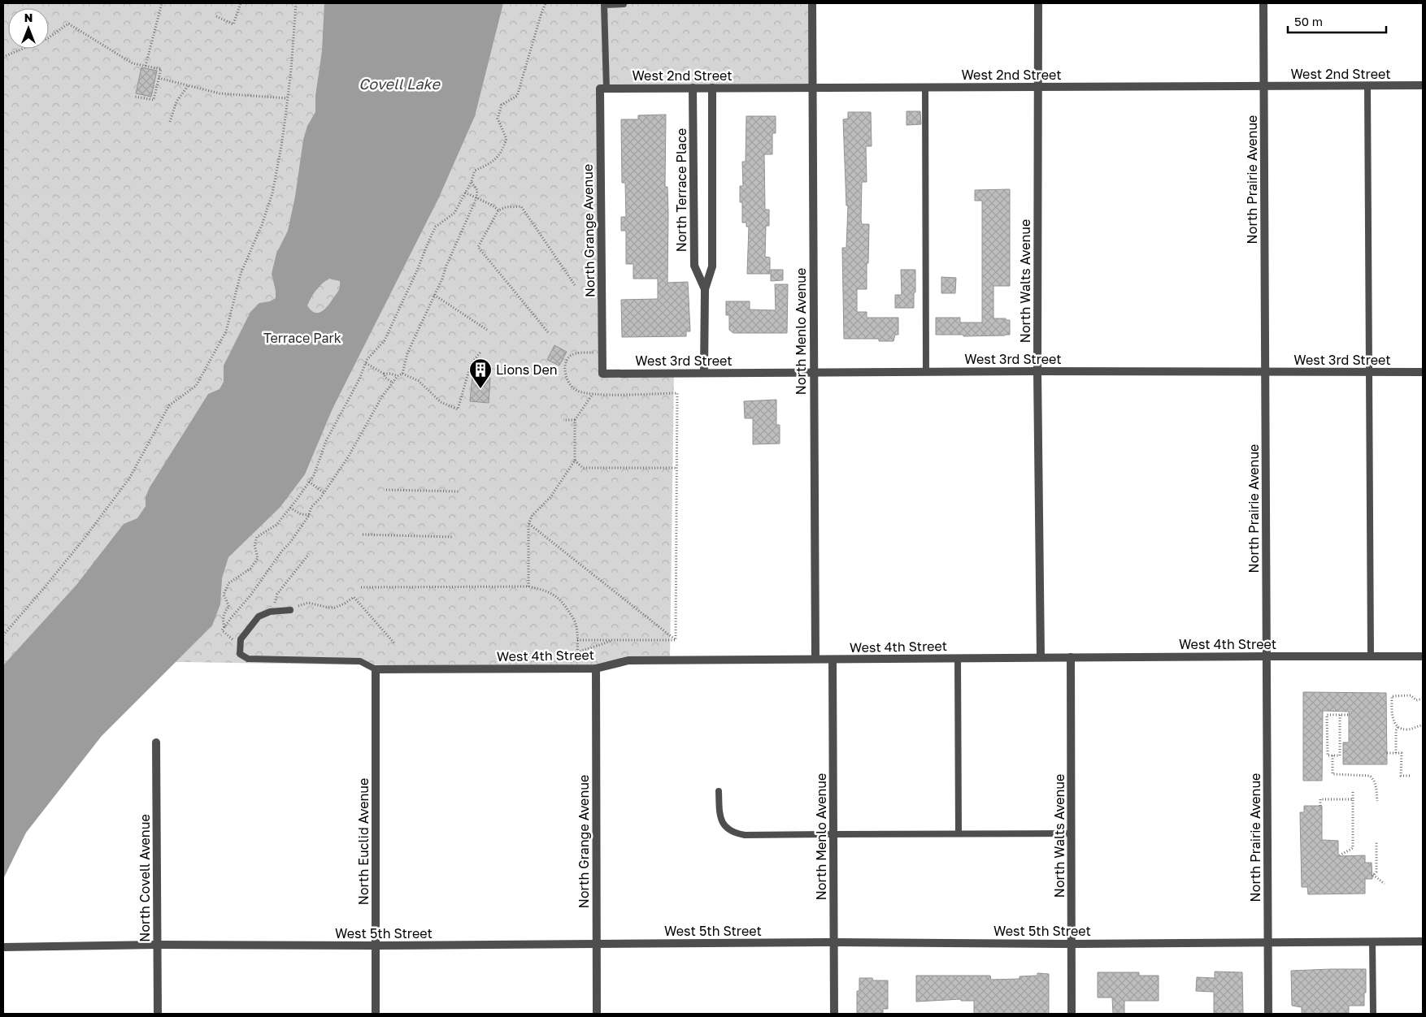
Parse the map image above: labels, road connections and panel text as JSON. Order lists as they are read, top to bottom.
{
  "streets": {
    "street": [
      "West 2nd Street",
      "North Prairie Avenue",
      "North Terrace Place",
      "North Grange Avenue",
      "North Walts Avenue",
      "North Menlo Avenue",
      "West 3rd Street",
      "West 4th Street",
      "North Euclid Avenue",
      "North Covell Avenue",
      "West 5th Street"
    ]
  },
  "crossings": [
    ["West 2nd Street", "North Prairie Avenue"],
    ["West 2nd Street", "North Terrace Place"],
    ["West 2nd Street", "North Grange Avenue"],
    ["West 2nd Street", "North Walts Avenue"],
    ["West 2nd Street", "North Menlo Avenue"],
    ["North Prairie Avenue", "West 3rd Street"],
    ["North Prairie Avenue", "West 4th Street"],
    ["North Prairie Avenue", "West 5th Street"],
    ["North Terrace Place", "West 3rd Street"],
    ["North Grange Avenue", "West 3rd Street"],
    ["North Grange Avenue", "West 4th Street"],
    ["North Grange Avenue", "West 5th Street"],
    ["North Walts Avenue", "West 3rd Street"],
    ["North Walts Avenue", "West 4th Street"],
    ["North Walts Avenue", "West 5th Street"],
    ["North Menlo Avenue", "West 3rd Street"],
    ["North Menlo Avenue", "West 4th Street"],
    ["North Menlo Avenue", "West 5th Street"],
    ["West 4th Street", "North Euclid Avenue"],
    ["North Euclid Avenue", "West 5th Street"],
    ["North Covell Avenue", "West 5th Street"]
  ],
  "water": ["Covell Lake"],
  "parks": ["Terrace Park"],
  "places": {
    "building": ["Lions Den"]
  },
  "scale_bar": "50 m",
  "north": "top"
}
